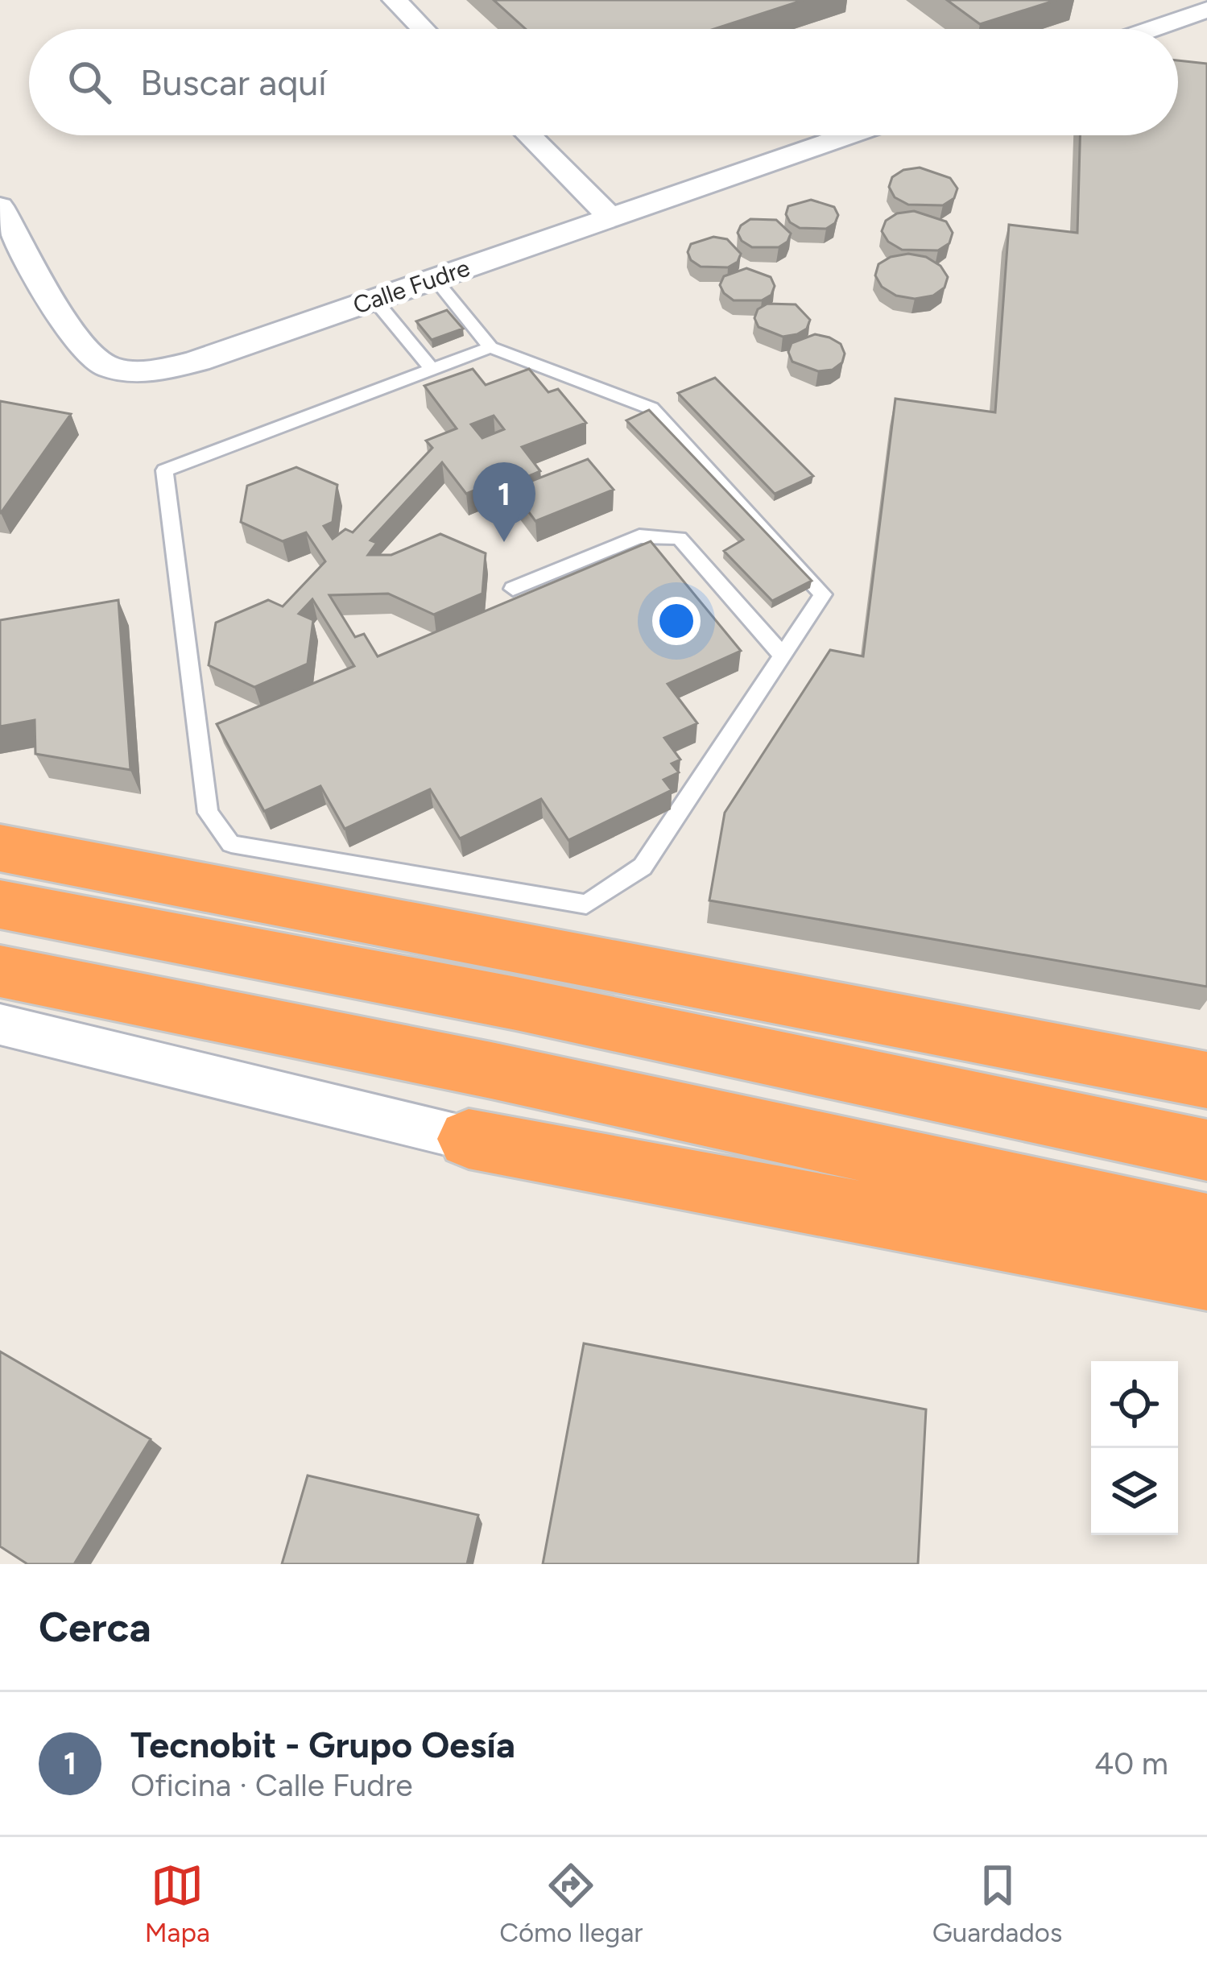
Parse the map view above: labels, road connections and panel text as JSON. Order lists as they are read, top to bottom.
{
  "streets": {
    "street": ["Calle Fudre"]
  },
  "page": {
    "search": "Buscar aquí",
    "pins": "1",
    "heading": "Cerca",
    "list": [
      {
        "mark": "1",
        "name": "Tecnobit - Grupo Oesía",
        "note": "Oficina · Calle Fudre",
        "value": "40 m"
      }
    ],
    "nav": ["Mapa", "Cómo llegar", "Guardados"]
  }
}
